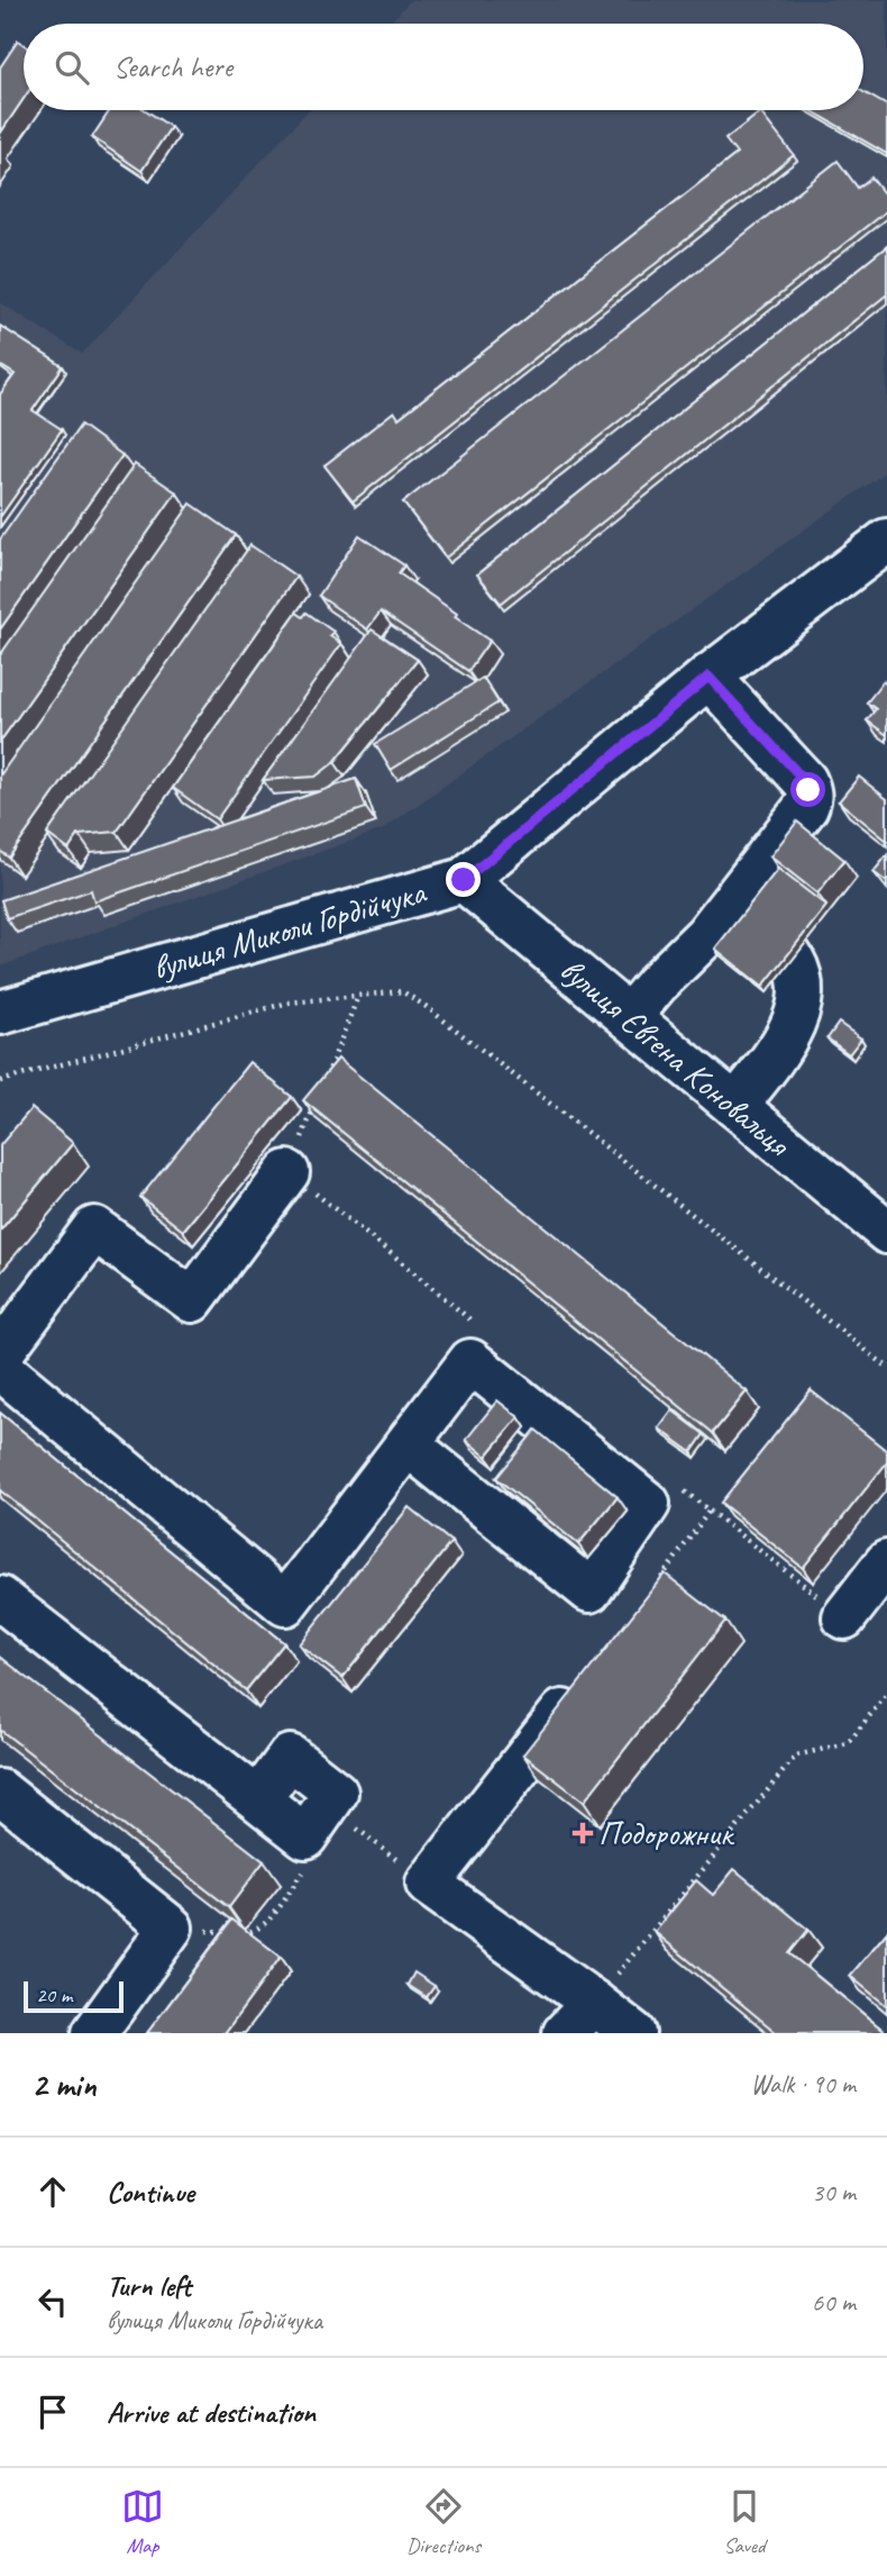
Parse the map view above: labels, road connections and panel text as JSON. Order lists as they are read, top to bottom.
{
  "streets": {
    "street": ["вулиця Миколи Гордійчука", "вулиця Євгена Коновальця"]
  },
  "crossings": [
    ["вулиця Миколи Гордійчука", "вулиця Євгена Коновальця"]
  ],
  "places": {
    "health": ["Подорожник"]
  },
  "scale_bar": "20 m",
  "page": {
    "search": "Search here",
    "scale": "20 m",
    "heading": ["2 min", "Walk · 90 m"],
    "list": [
      ["Continue", "30 m"],
      ["Turn left", "вулиця Миколи Гордійчука", "60 m"],
      "Arrive at destination"
    ],
    "nav": ["Map", "Directions", "Saved"]
  }
}
